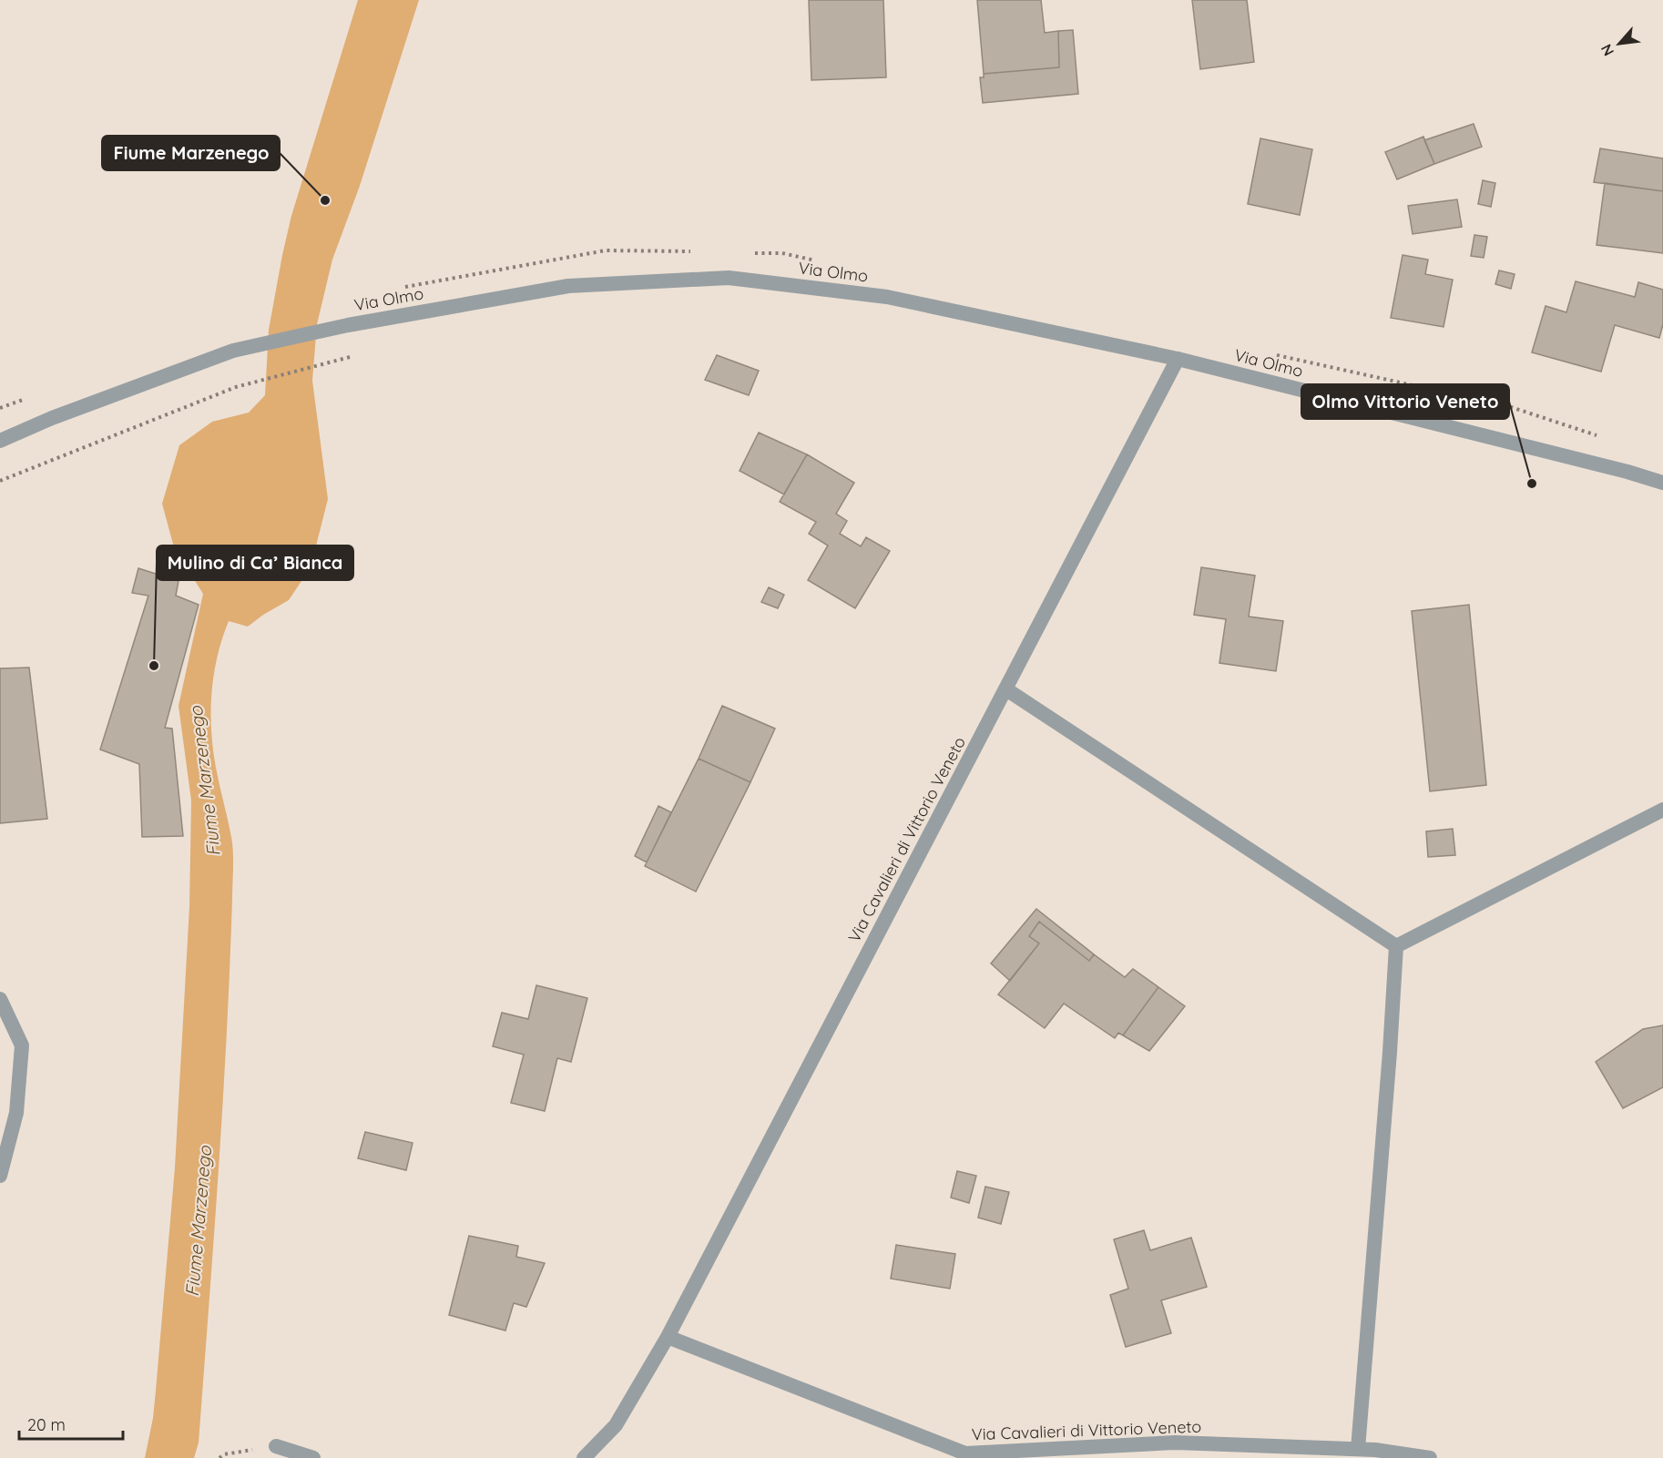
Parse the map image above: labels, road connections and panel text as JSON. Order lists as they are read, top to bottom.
{
  "streets": {
    "street": ["Via Olmo", "Via Cavalieri di Vittorio Veneto"]
  },
  "crossings": [
    ["Via Olmo", "Via Cavalieri di Vittorio Veneto"]
  ],
  "water": ["Fiume Marzenego"],
  "places": ["Fiume Marzenego", "Olmo Vittorio Veneto", "Mulino di Ca’ Bianca"],
  "scale_bar": "20 m",
  "north": "bottom left"
}
